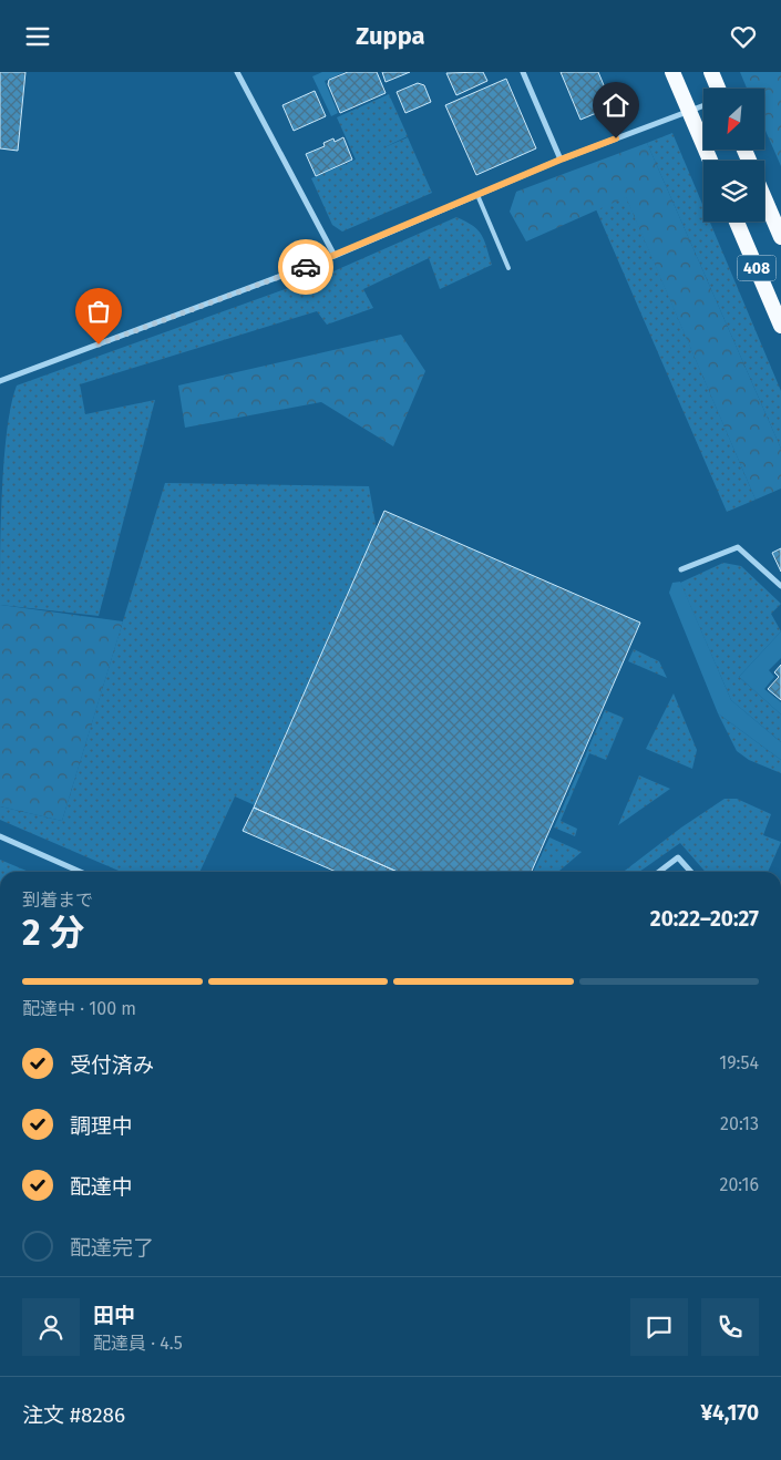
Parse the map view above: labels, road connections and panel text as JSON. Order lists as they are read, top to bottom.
{
  "streets": {
    "highway": ["408"]
  },
  "north": "bottom left",
  "page": {
    "header": "Zuppa",
    "heading": ["2 分", "到着まで", "20:22–20:27"],
    "panel": [
      "田中",
      "配達員 · 4.5",
      "注文 #8286",
      "¥4,170"
    ],
    "bar": "配達中 · 100 m",
    "list": [
      ["受付済み", "19:54"],
      ["調理中", "20:13"],
      ["配達中", "20:16"],
      "配達完了"
    ]
  }
}
